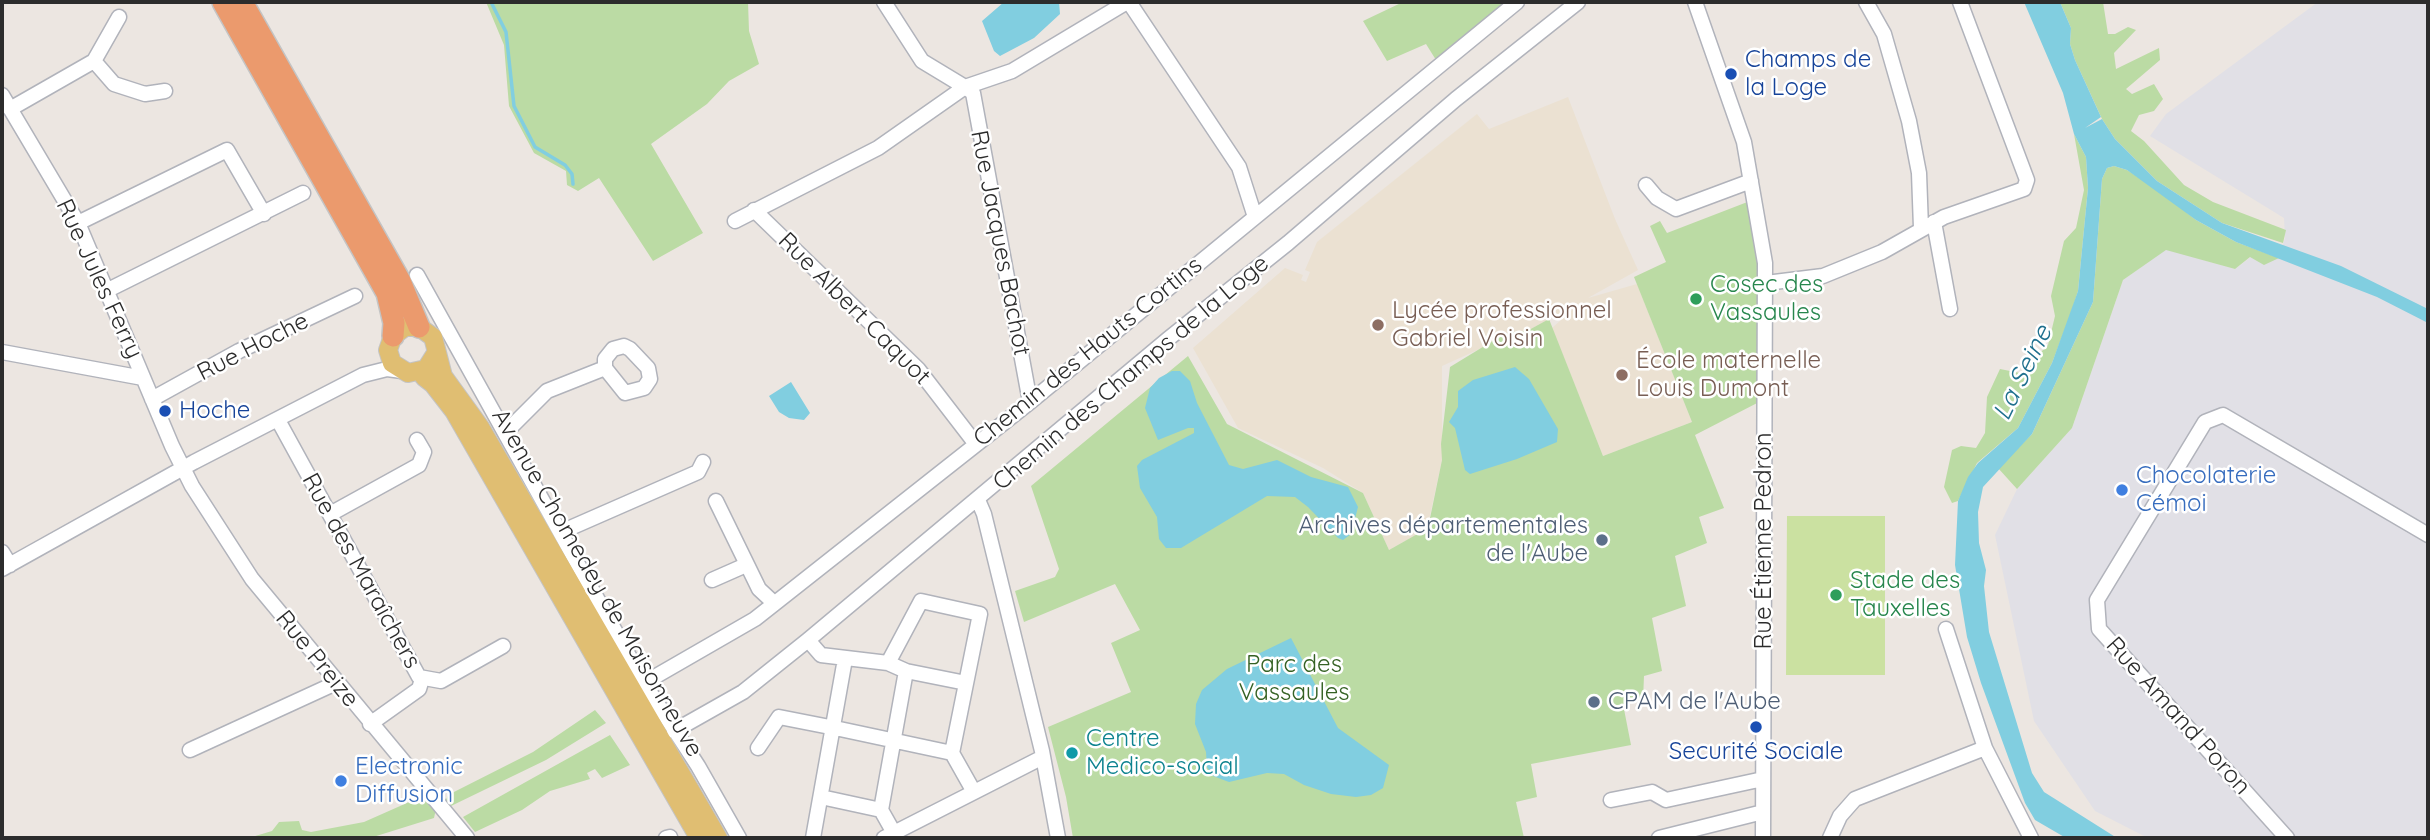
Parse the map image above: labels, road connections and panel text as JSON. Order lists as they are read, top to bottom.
{
  "streets": {
    "main road": ["Avenue Chomedey de Maisonneuve"],
    "street": [
      "Rue Jacques Bachot",
      "Rue Jules Ferry",
      "Rue Albert Caquot",
      "Rue Hoche",
      "Chemin des Hauts Cortins",
      "Chemin des Champs de la Loge",
      "Rue Étienne Pedron",
      "Rue des Maraîchers",
      "Rue Preize",
      "Rue Amand Poron"
    ]
  },
  "crossings": [
    ["Rue Jacques Bachot", "Rue Albert Caquot"],
    ["Rue Jacques Bachot", "Chemin des Hauts Cortins"],
    ["Rue Jules Ferry", "Rue Hoche"],
    ["Rue Jules Ferry", "Rue Preize"],
    ["Rue Albert Caquot", "Chemin des Hauts Cortins"],
    ["Chemin des Hauts Cortins", "Avenue Chomedey de Maisonneuve"],
    ["Chemin des Champs de la Loge", "Avenue Chomedey de Maisonneuve"]
  ],
  "water": ["La Seine"],
  "parks": ["Parc des Vassaules"],
  "places": [
    "Champs de la Loge",
    "Cosec des Vassaules",
    "Lycée professionnel Gabriel Voisin",
    "École maternelle Louis Dumont",
    "Hoche",
    "Chocolaterie Cémoi",
    "Archives départementales de l'Aube",
    "Stade des Tauxelles",
    "CPAM de l'Aube",
    "Securité Sociale",
    "Centre Medico-social",
    "Electronic Diffusion"
  ]
}
